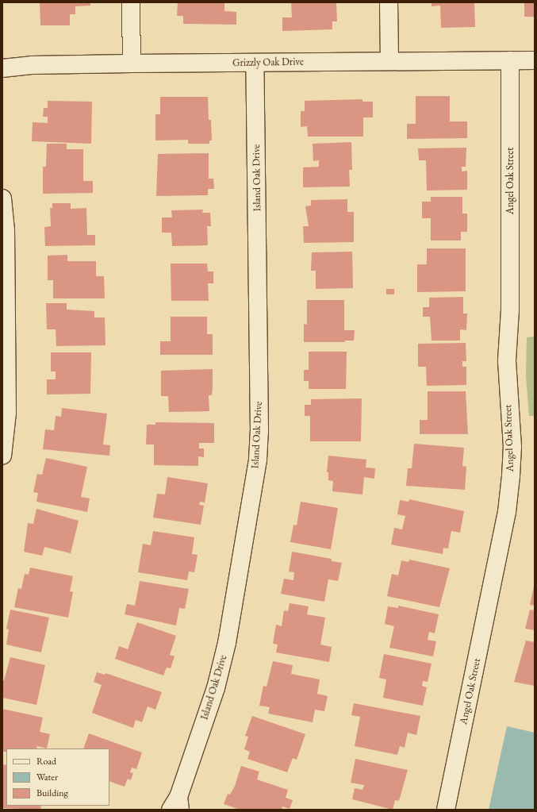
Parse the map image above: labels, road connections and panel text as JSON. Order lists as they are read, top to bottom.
{
  "streets": {
    "street": ["Grizzly Oak Drive", "Island Oak Drive", "Angel Oak Street"]
  },
  "crossings": [
    ["Grizzly Oak Drive", "Island Oak Drive"],
    ["Grizzly Oak Drive", "Angel Oak Street"]
  ],
  "legend": ["Road", "Water", "Building"]
}
